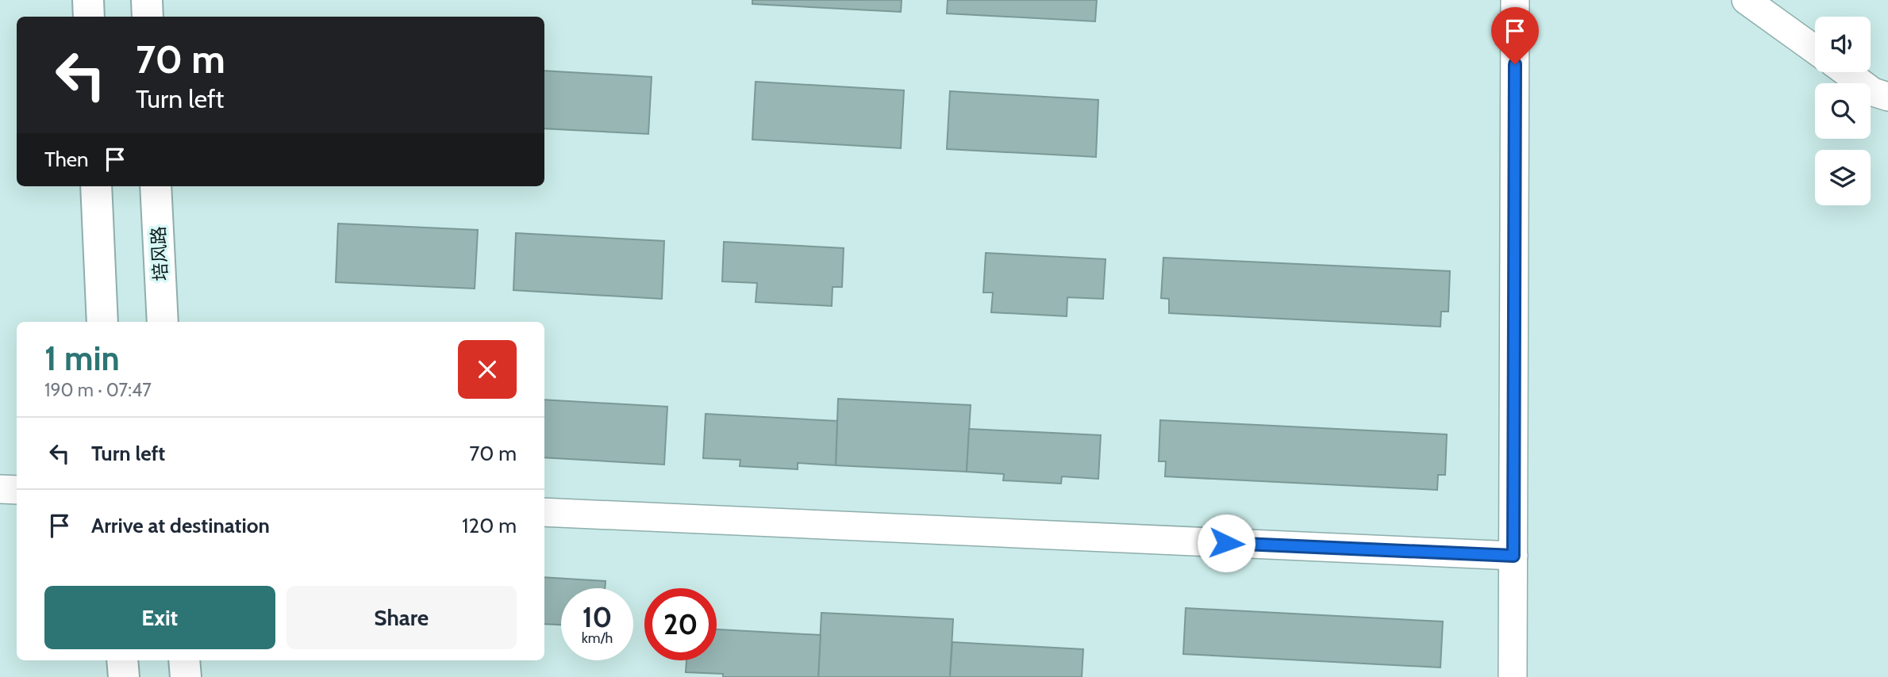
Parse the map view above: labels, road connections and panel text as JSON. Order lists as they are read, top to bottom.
{
  "streets": {
    "main road": ["培风路"]
  },
  "page": {
    "turn": ["70 m", "Turn left"],
    "then": "Then",
    "heading": ["1 min", "190 m · 07:47"],
    "list": [
      {
        "name": "Turn left",
        "value": "70 m"
      },
      {
        "name": "Arrive at destination",
        "value": "120 m"
      }
    ],
    "buttons": ["Exit", "Share"],
    "speed": "10 km/h",
    "limit": "20"
  }
}
